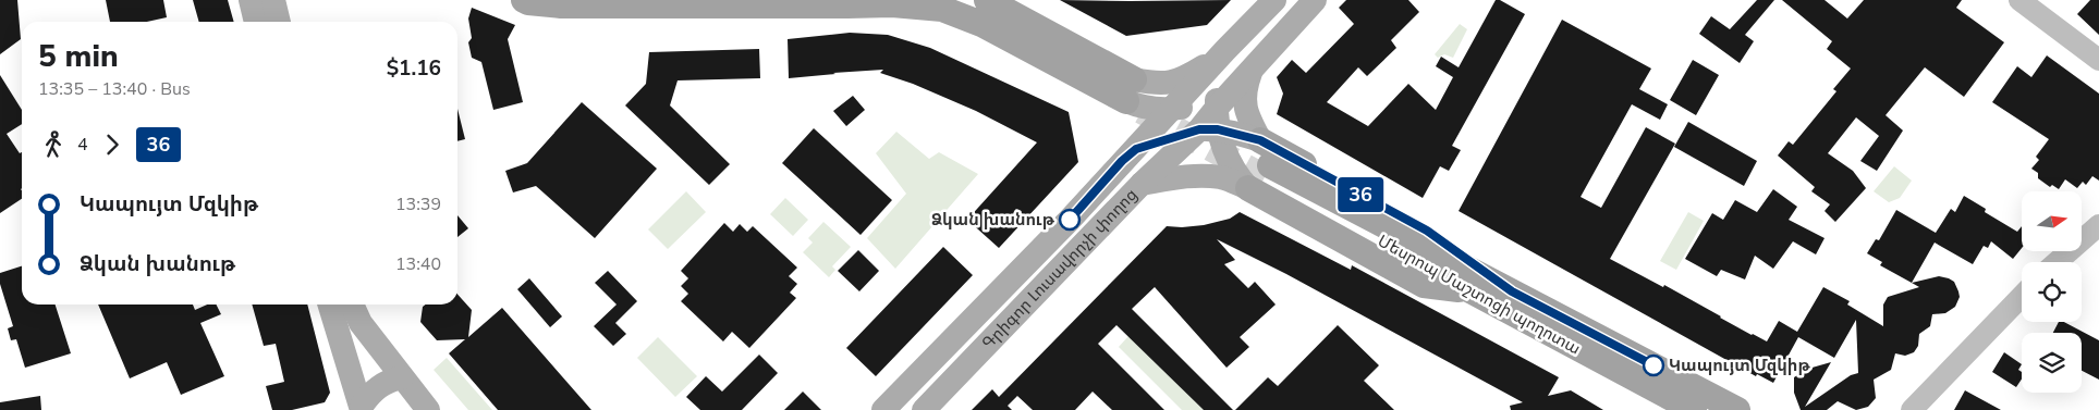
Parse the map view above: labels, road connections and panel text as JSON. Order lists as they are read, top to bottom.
{
  "streets": {
    "highway": ["Մեսրոպ Մաշտոցի պողոտա"],
    "main road": ["Գրիգոր Լուսավորչի փողոց"]
  },
  "places": ["Ձկան խանութ", "Կապույտ Մզկիթ"],
  "lines": ["bus line 36"],
  "north": "right",
  "page": {
    "on_map": "36",
    "heading": ["5 min", "13:35 – 13:40 · Bus", "$1.16"],
    "legs": ["4", "36"],
    "list": [
      {
        "name": "Կապույտ Մզկիթ",
        "value": "13:39"
      },
      {
        "name": "Ձկան խանութ",
        "value": "13:40"
      }
    ]
  }
}
